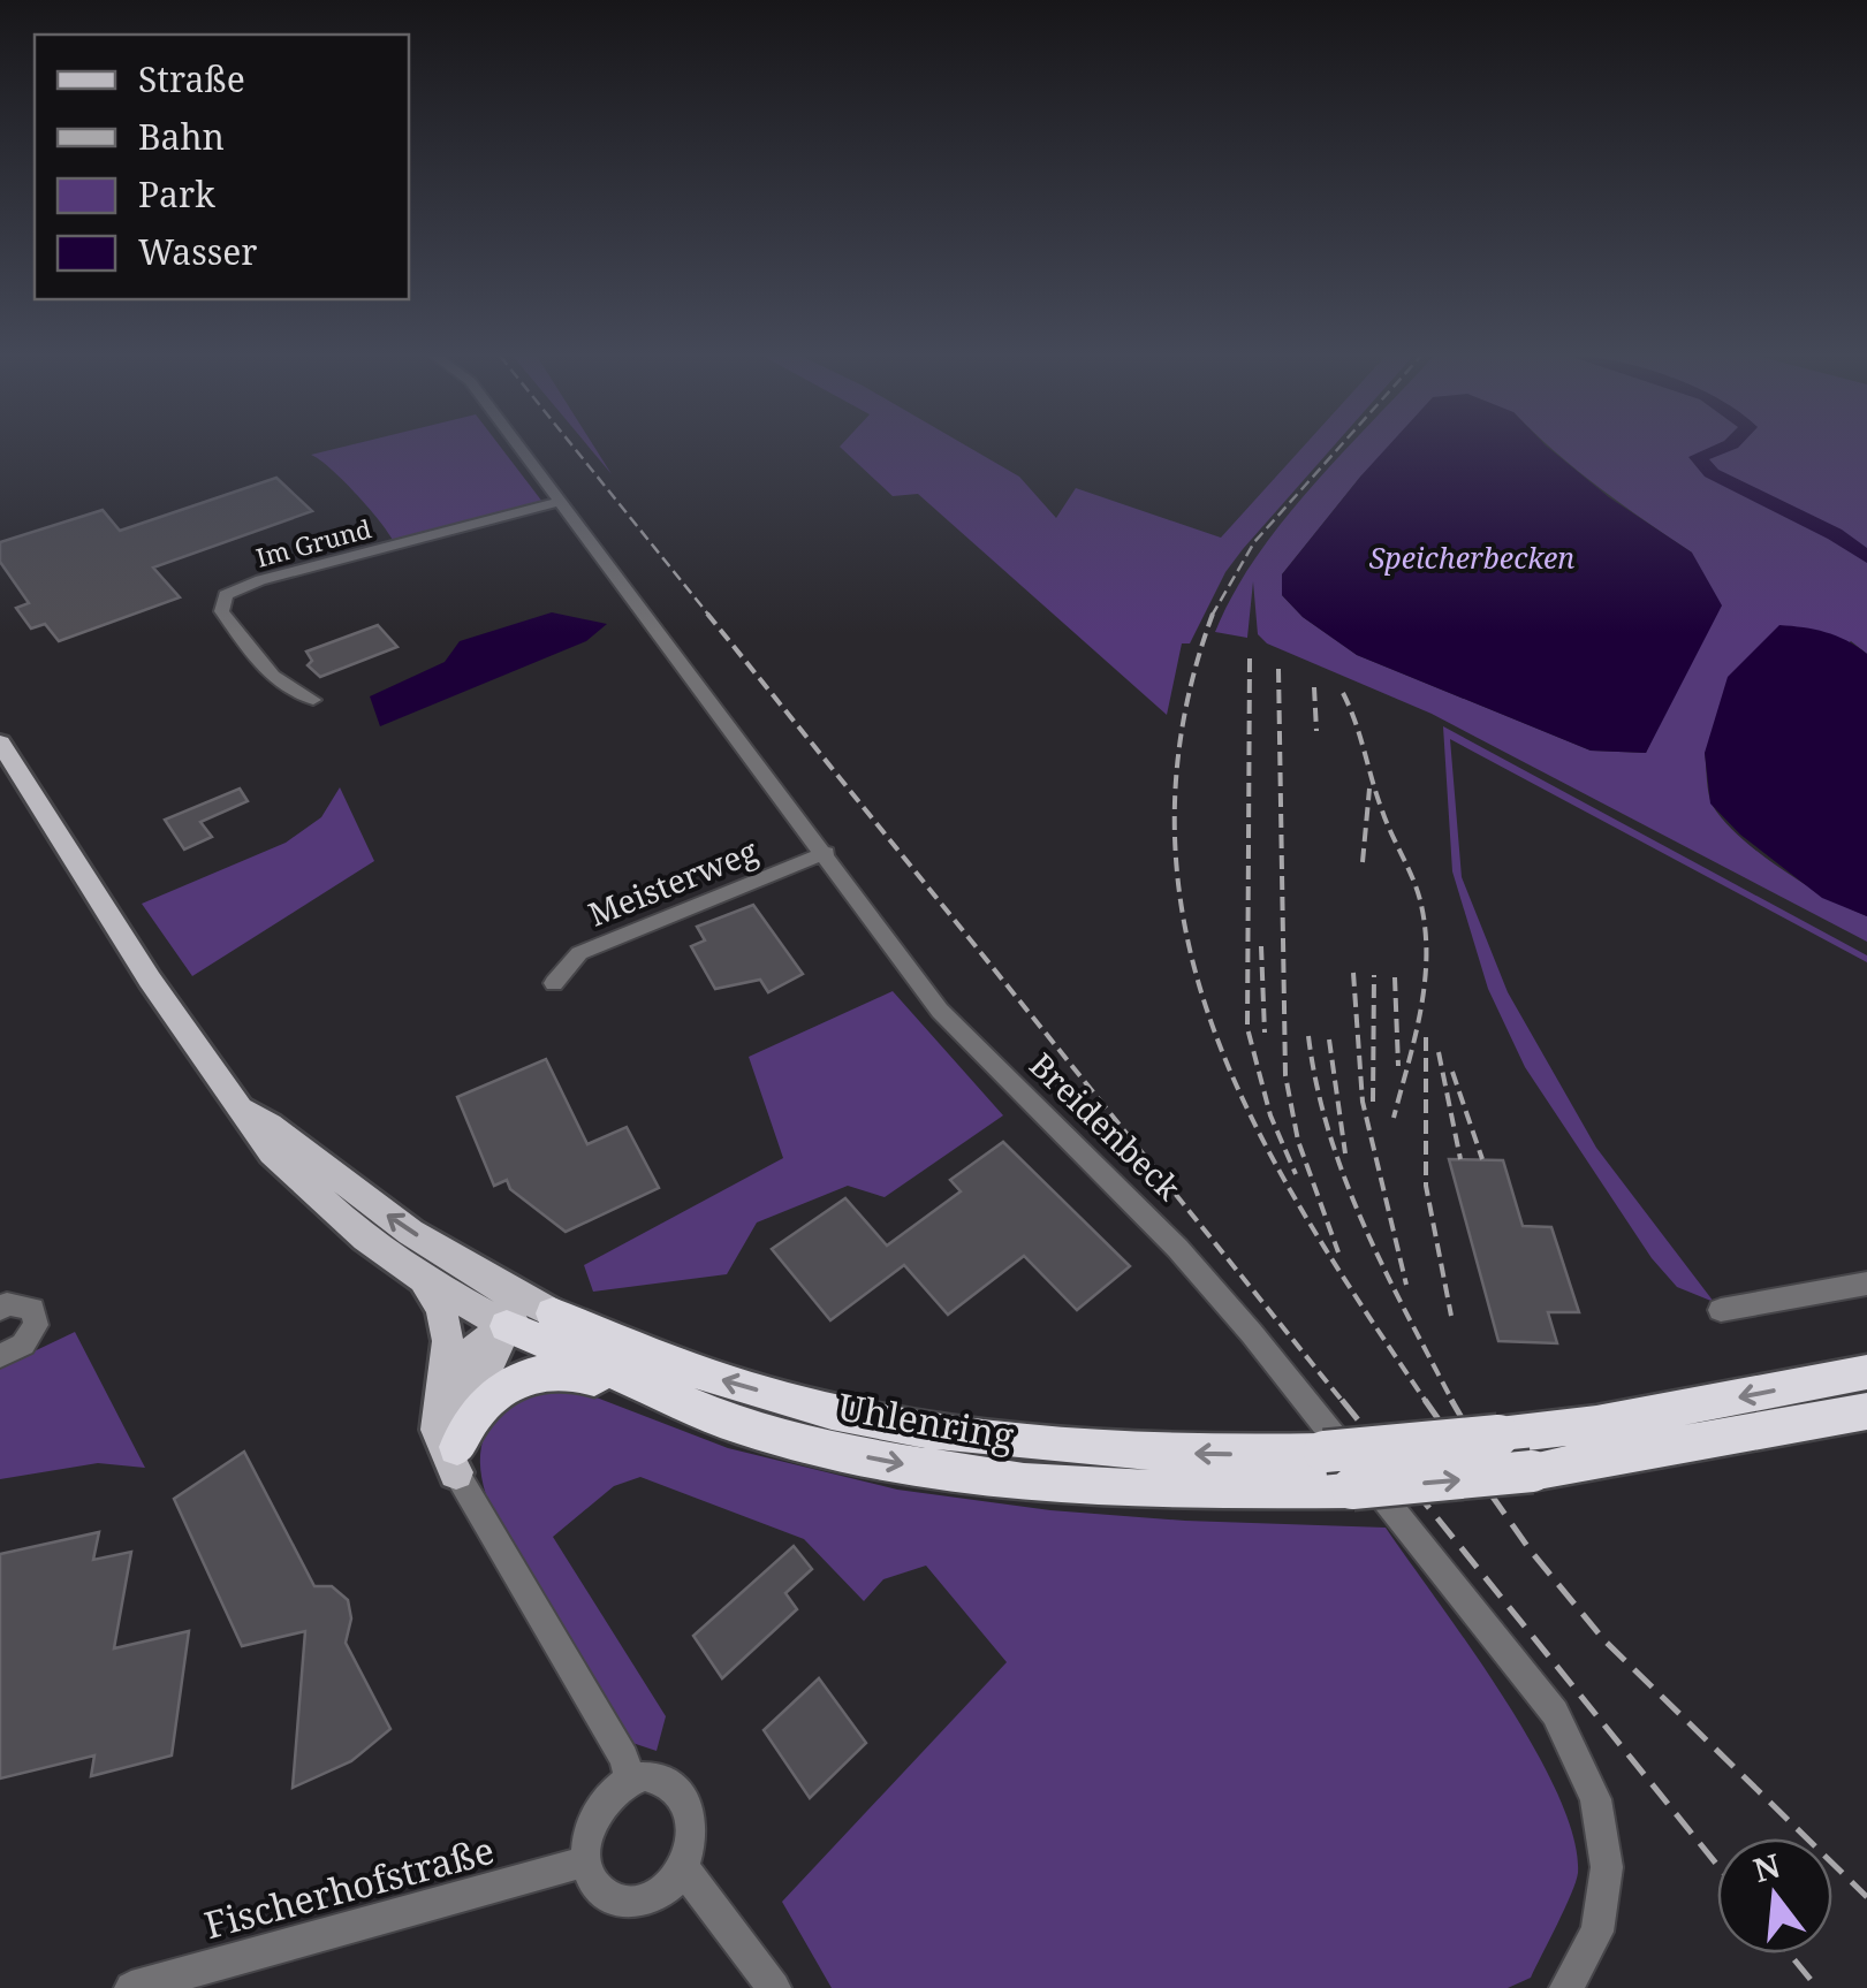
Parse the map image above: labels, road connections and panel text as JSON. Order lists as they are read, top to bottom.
{
  "streets": {
    "highway": ["Uhlenring"],
    "street": [
      "Im Grund",
      "Meisterweg",
      "Breidenbeck",
      "Fischerhofstraße"
    ]
  },
  "crossings": [
    ["Im Grund", "Breidenbeck"],
    ["Meisterweg", "Breidenbeck"]
  ],
  "water": ["Speicherbecken"],
  "legend": [
    "Straße",
    "Bahn",
    "Park",
    "Wasser"
  ],
  "north": "top"
}
